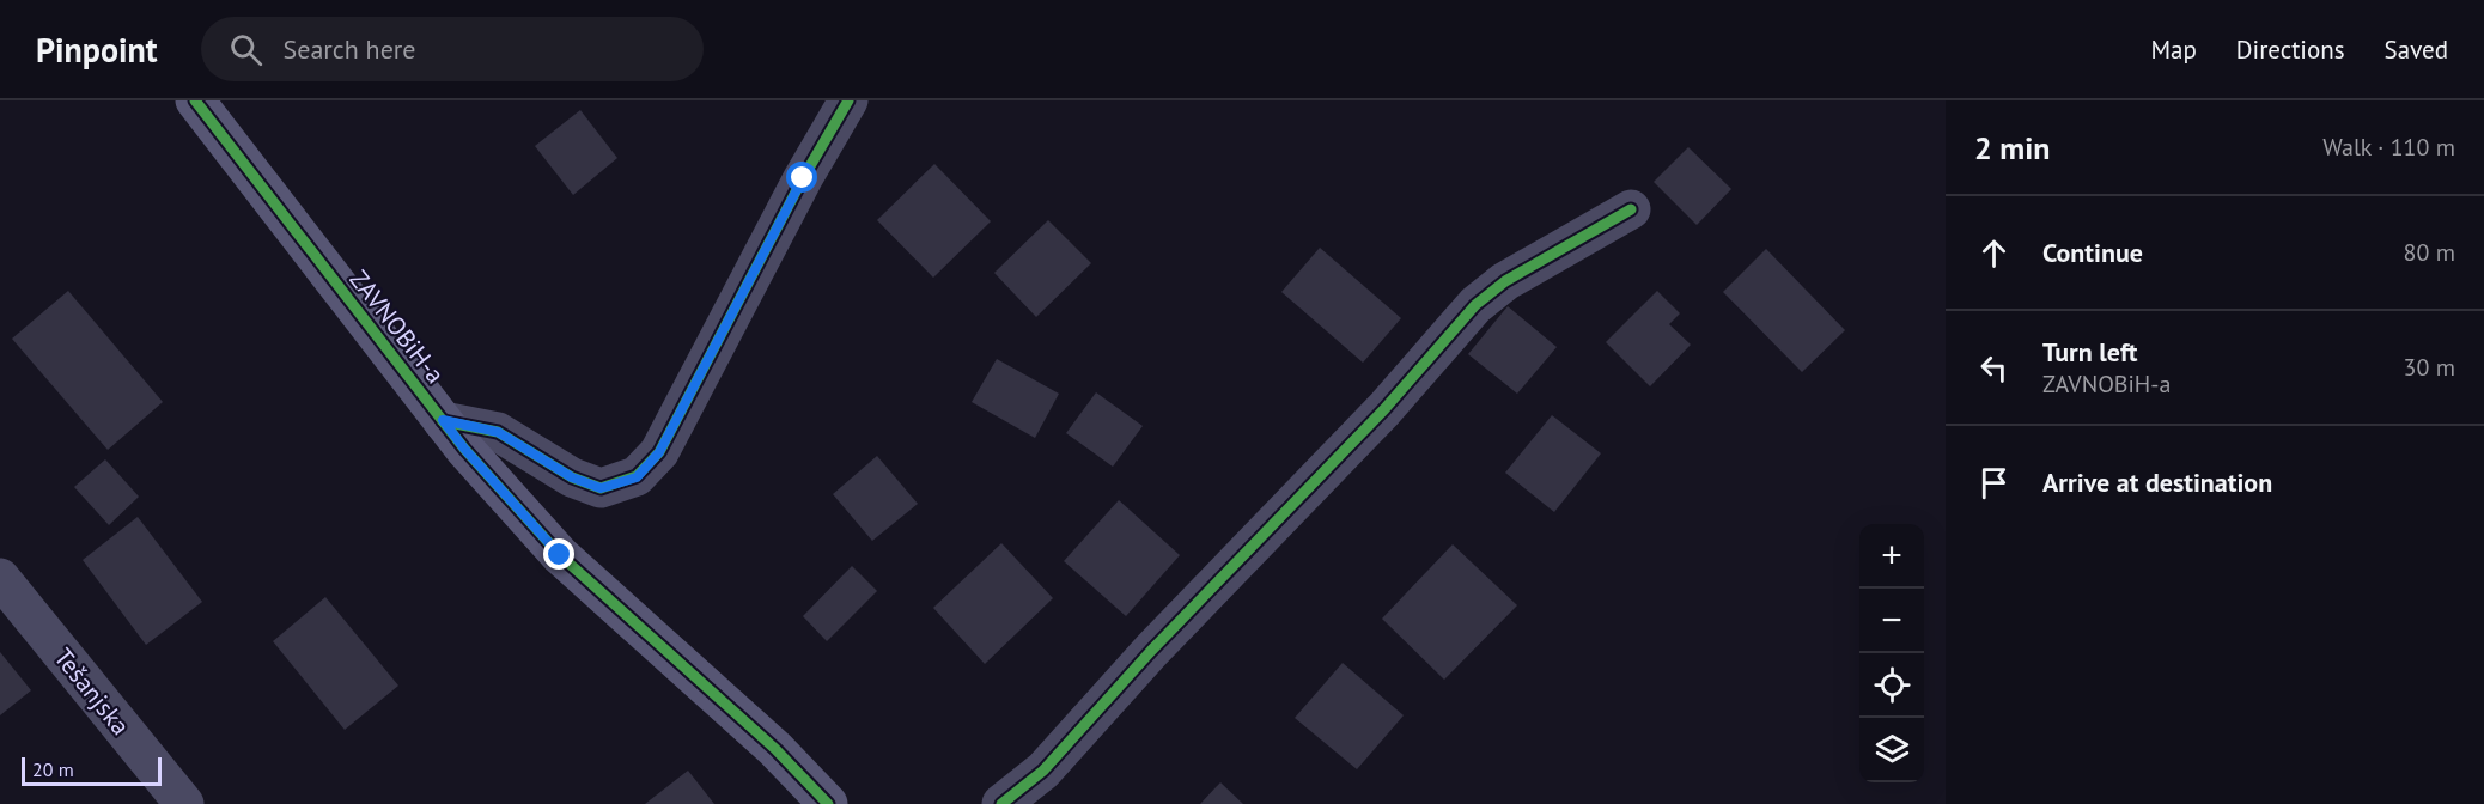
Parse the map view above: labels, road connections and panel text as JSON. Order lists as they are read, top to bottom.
{
  "streets": {
    "main road": ["ZAVNOBiH-a"],
    "street": ["Tešanjska"]
  },
  "scale_bar": "20 m",
  "page": {
    "header": "Pinpoint",
    "search": "Search here",
    "nav": ["Map", "Directions", "Saved"],
    "heading": ["2 min", "Walk · 110 m"],
    "list": [
      ["Continue", "80 m"],
      ["Turn left", "ZAVNOBiH-a", "30 m"],
      "Arrive at destination"
    ],
    "map_buttons": ["+", "−"],
    "scale": "20 m"
  }
}
